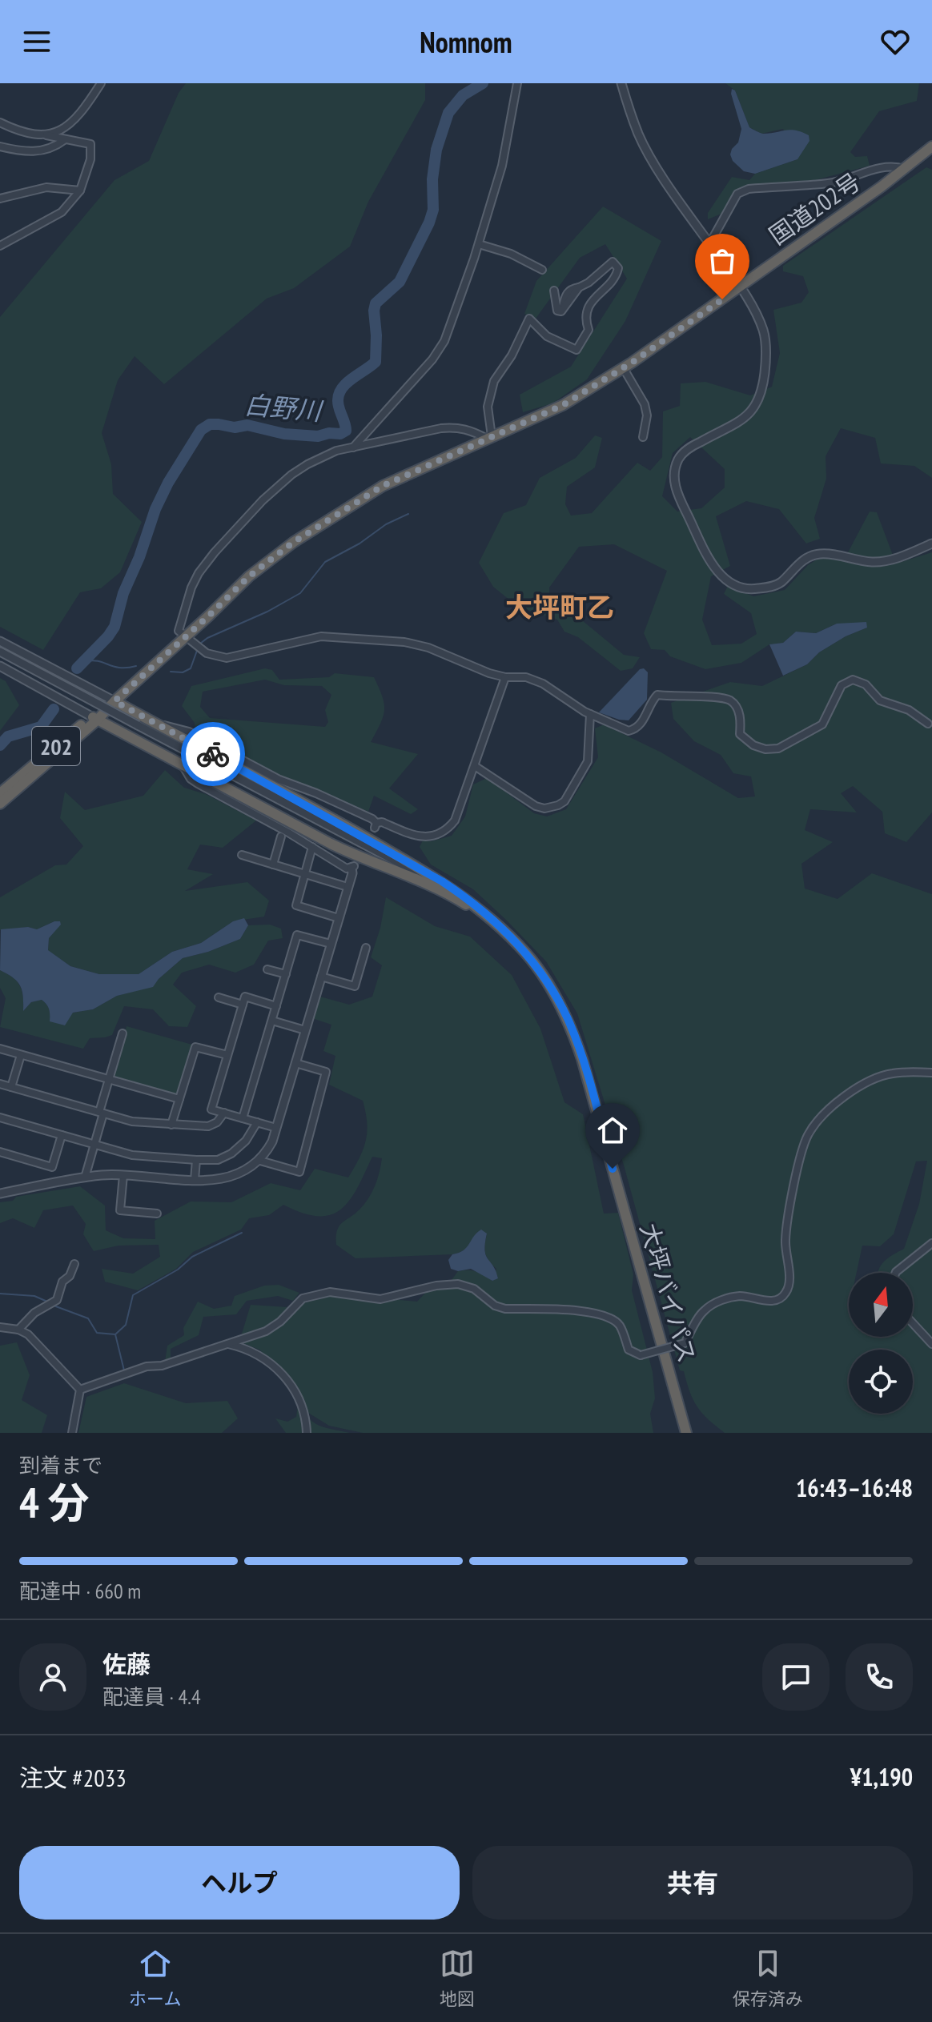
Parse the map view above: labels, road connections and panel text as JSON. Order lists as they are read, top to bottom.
{
  "streets": {
    "highway": ["国道202号", "202", "大坪バイパス"]
  },
  "crossings": [
    ["国道202号", "大坪バイパス"]
  ],
  "districts": ["大坪町乙"],
  "water": ["白野川"],
  "north": "top",
  "page": {
    "header": "Nomnom",
    "heading": ["4 分", "到着まで", "16:43–16:48"],
    "panel": [
      "佐藤",
      "配達員 · 4.4",
      "注文 #2033",
      "¥1,190"
    ],
    "bar": "配達中 · 660 m",
    "buttons": ["ヘルプ", "共有"],
    "tabs": ["ホーム", "地図", "保存済み"]
  }
}
